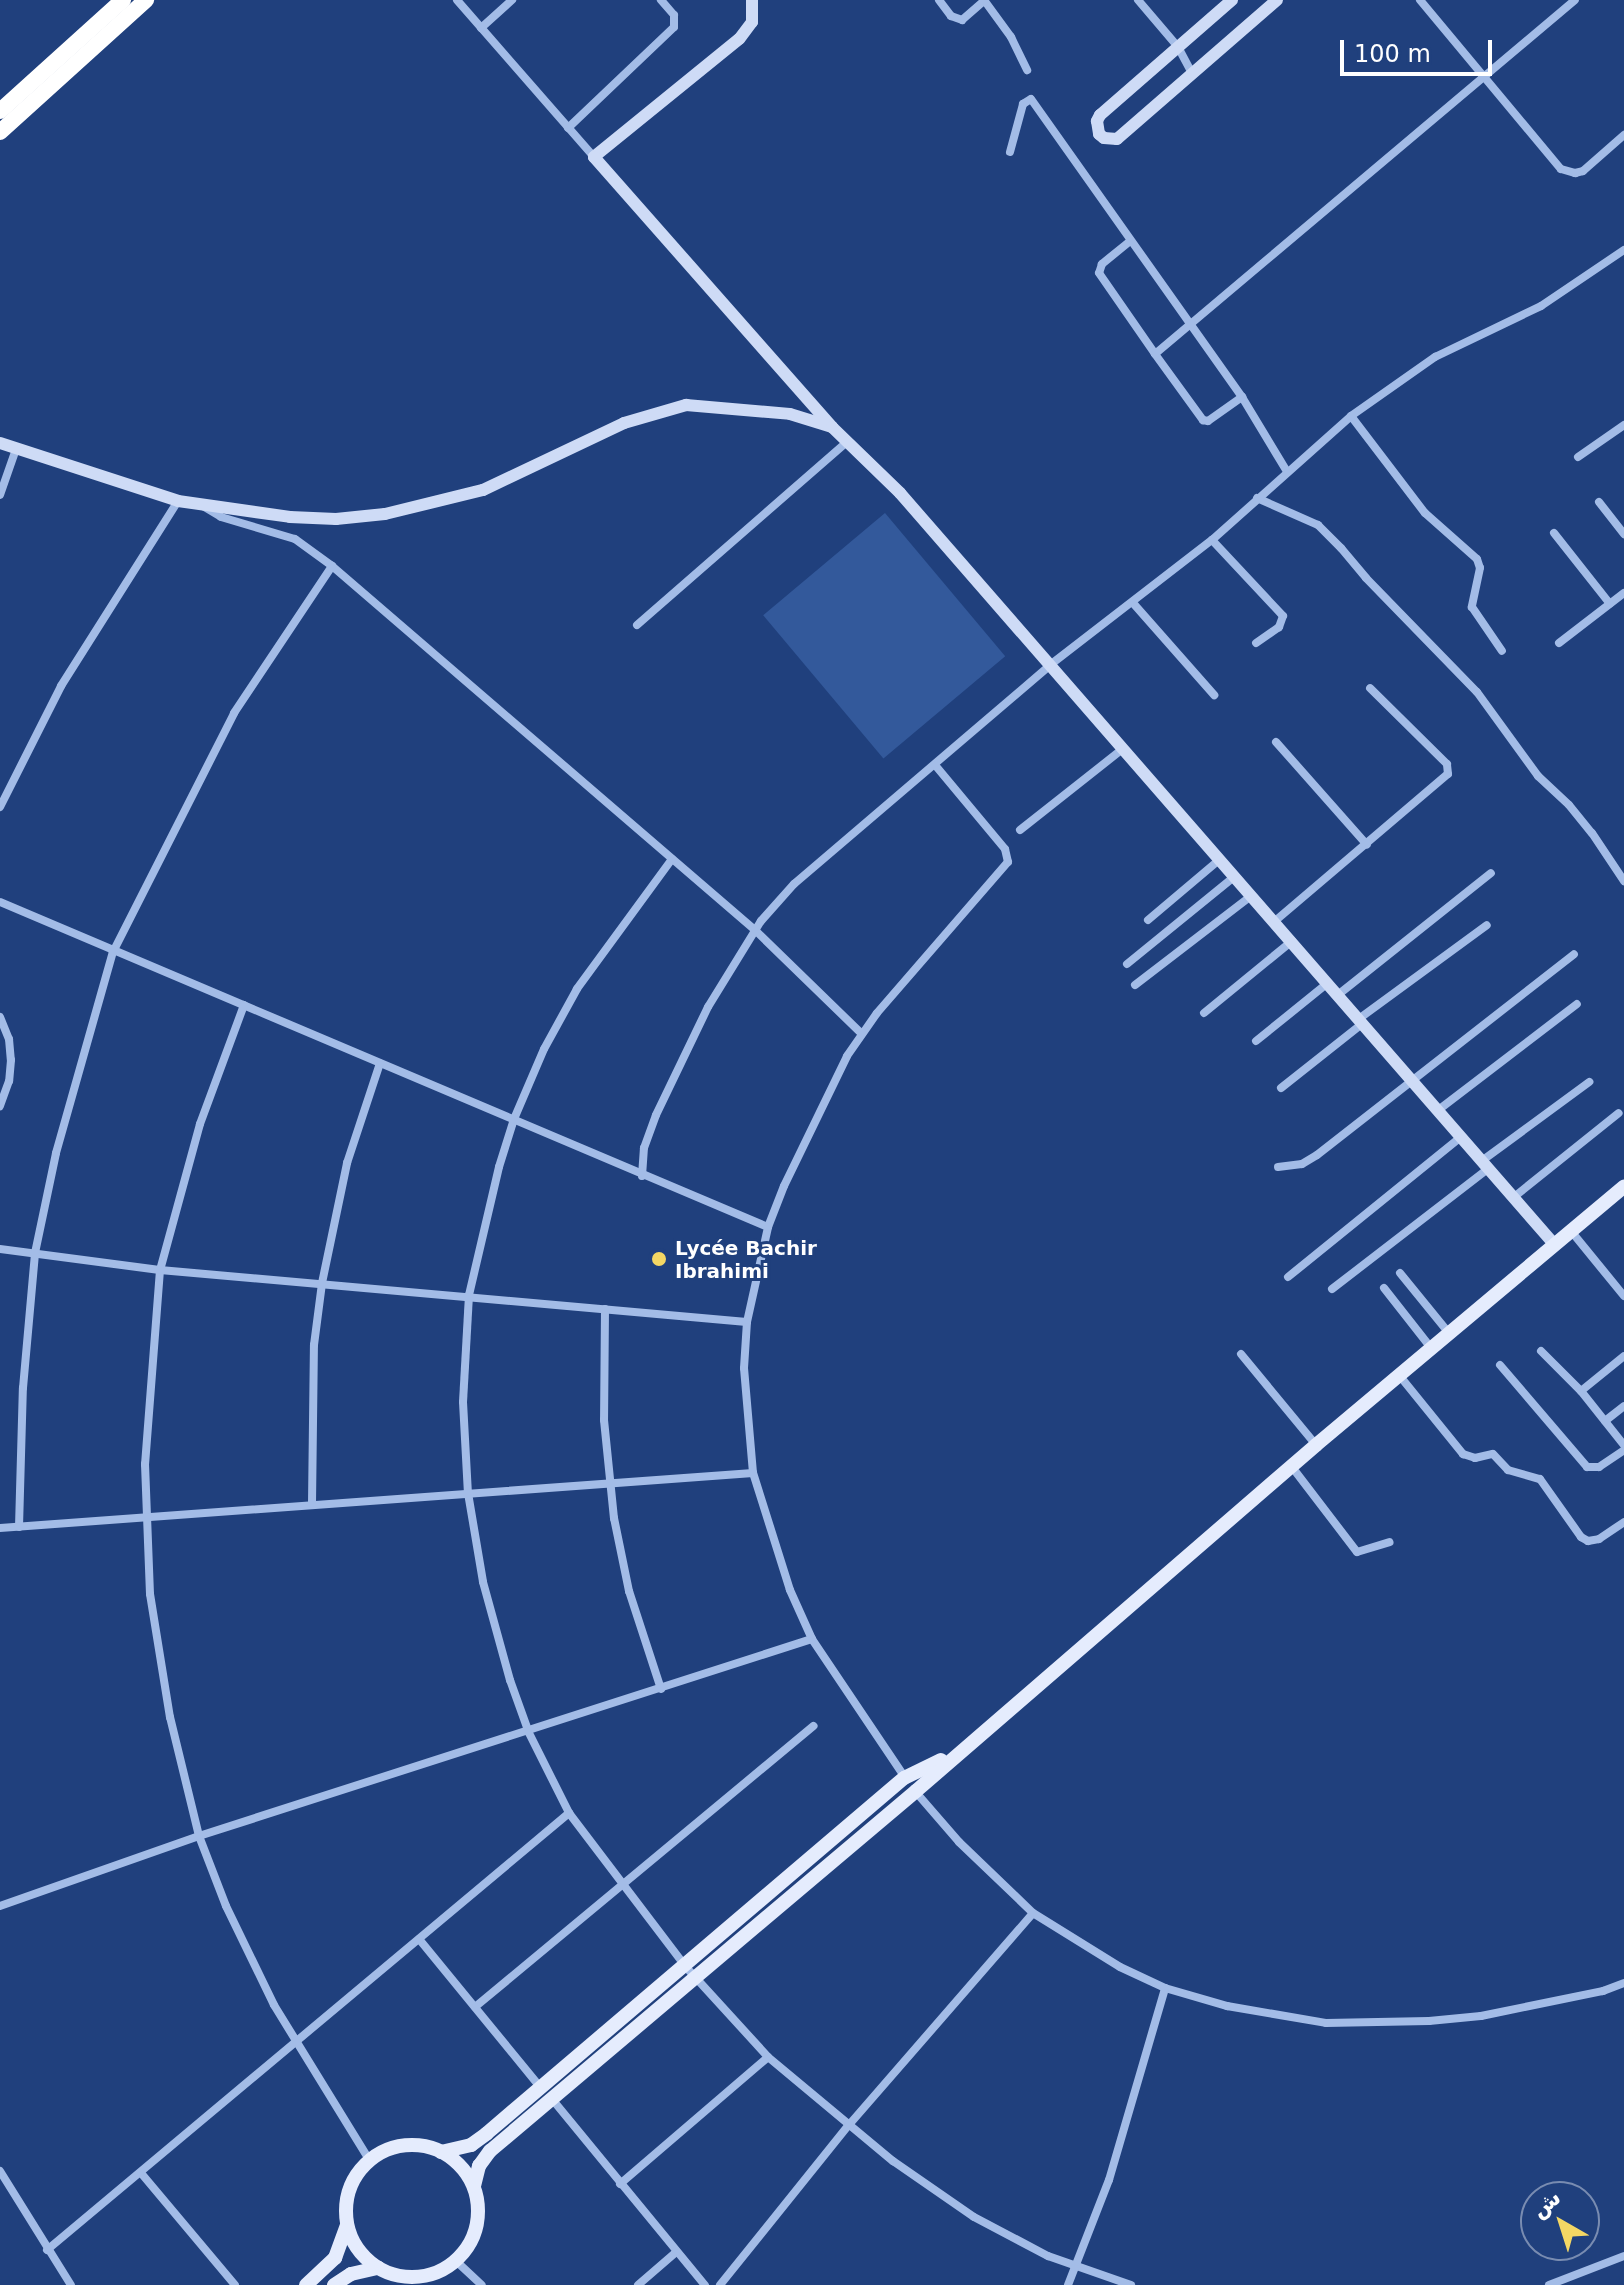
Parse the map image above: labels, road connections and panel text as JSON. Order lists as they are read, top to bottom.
{
  "places": ["Lycée Bachir Ibrahimi"],
  "scale_bar": "100 m",
  "north": "top left"
}
